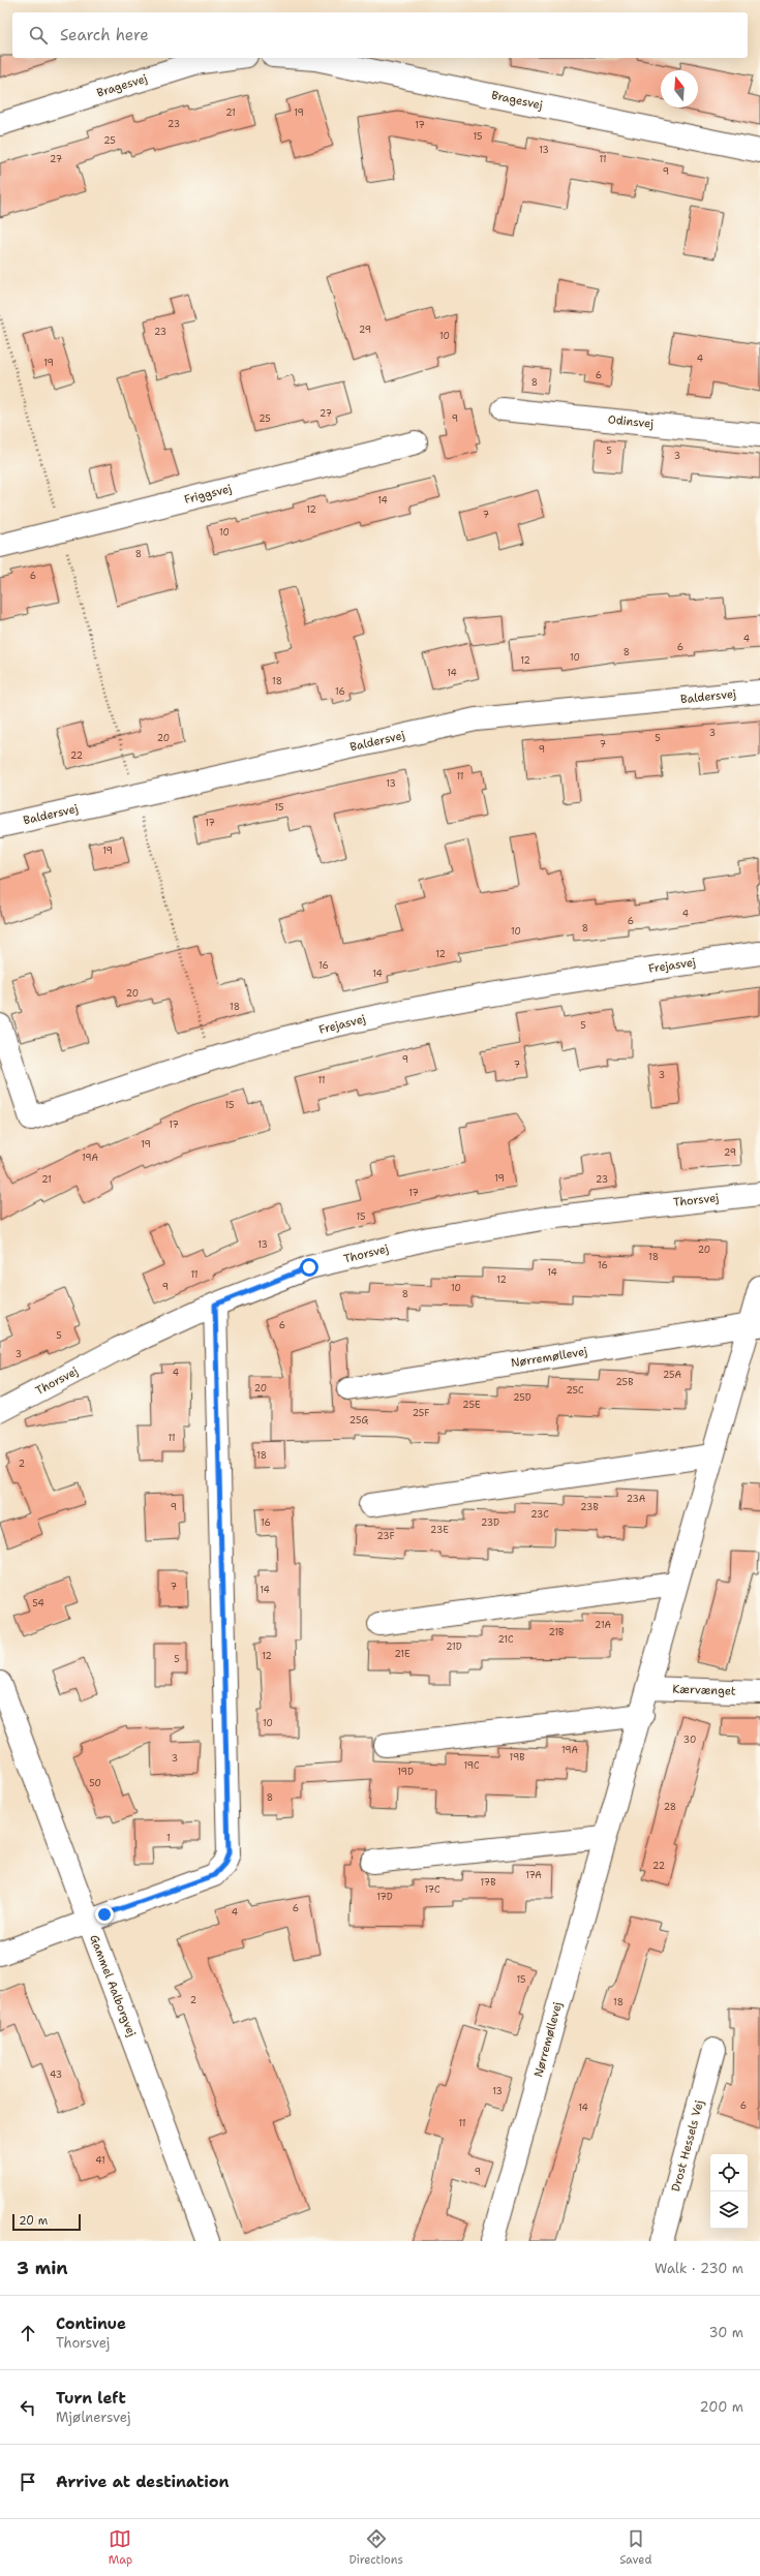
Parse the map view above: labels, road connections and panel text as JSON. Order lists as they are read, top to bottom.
{
  "streets": {
    "street": [
      "Bragesvej",
      "Odinsvej",
      "Friggsvej",
      "Baldersvej",
      "Frejasvej",
      "Thorsvej",
      "Nørremøllevej",
      "Kærvænget",
      "Gammel Aalborgvej",
      "Drost Hessels Vej"
    ]
  },
  "crossings": [
    ["Nørremøllevej", "Kærvænget"]
  ],
  "house_numbers": [
    "21",
    "19",
    "23",
    "17",
    "15",
    "25",
    "13",
    "27",
    "11",
    "9",
    "29",
    "23",
    "10",
    "4",
    "19",
    "6",
    "8",
    "27",
    "25",
    "9",
    "5",
    "3",
    "14",
    "12",
    "7",
    "10",
    "8",
    "6",
    "4",
    "6",
    "8",
    "10",
    "12",
    "14",
    "18",
    "16",
    "3",
    "20",
    "5",
    "7",
    "9",
    "22",
    "11",
    "13",
    "15",
    "17",
    "19",
    "4",
    "6",
    "8",
    "10",
    "12",
    "16",
    "14",
    "20",
    "18",
    "5",
    "9",
    "7",
    "3",
    "11",
    "15",
    "17",
    "19",
    "29",
    "19A",
    "19",
    "21",
    "23",
    "17",
    "15",
    "13",
    "20",
    "18",
    "16",
    "14",
    "11",
    "12",
    "9",
    "10",
    "8",
    "6",
    "5",
    "3",
    "4",
    "25A",
    "25B",
    "20",
    "25C",
    "25D",
    "25E",
    "25F",
    "25G",
    "11",
    "18",
    "2",
    "23A",
    "9",
    "23B",
    "23C",
    "16",
    "23D",
    "23E",
    "23F",
    "7",
    "14",
    "54",
    "21A",
    "21B",
    "21C",
    "21D",
    "21E",
    "12",
    "5",
    "10",
    "30",
    "19A",
    "19B",
    "3",
    "19C",
    "19D",
    "50",
    "8",
    "28",
    "1",
    "22",
    "17A",
    "17B",
    "17C",
    "17D",
    "6",
    "4",
    "15",
    "2",
    "18",
    "43",
    "13",
    "6",
    "14",
    "11",
    "41",
    "9"
  ],
  "scale_bar": "20 m",
  "north": "top",
  "page": {
    "search": "Search here",
    "scale": "20 m",
    "heading": ["3 min", "Walk · 230 m"],
    "list": [
      ["Continue", "Thorsvej", "30 m"],
      ["Turn left", "Mjølnersvej", "200 m"],
      "Arrive at destination"
    ],
    "nav": ["Map", "Directions", "Saved"]
  }
}
